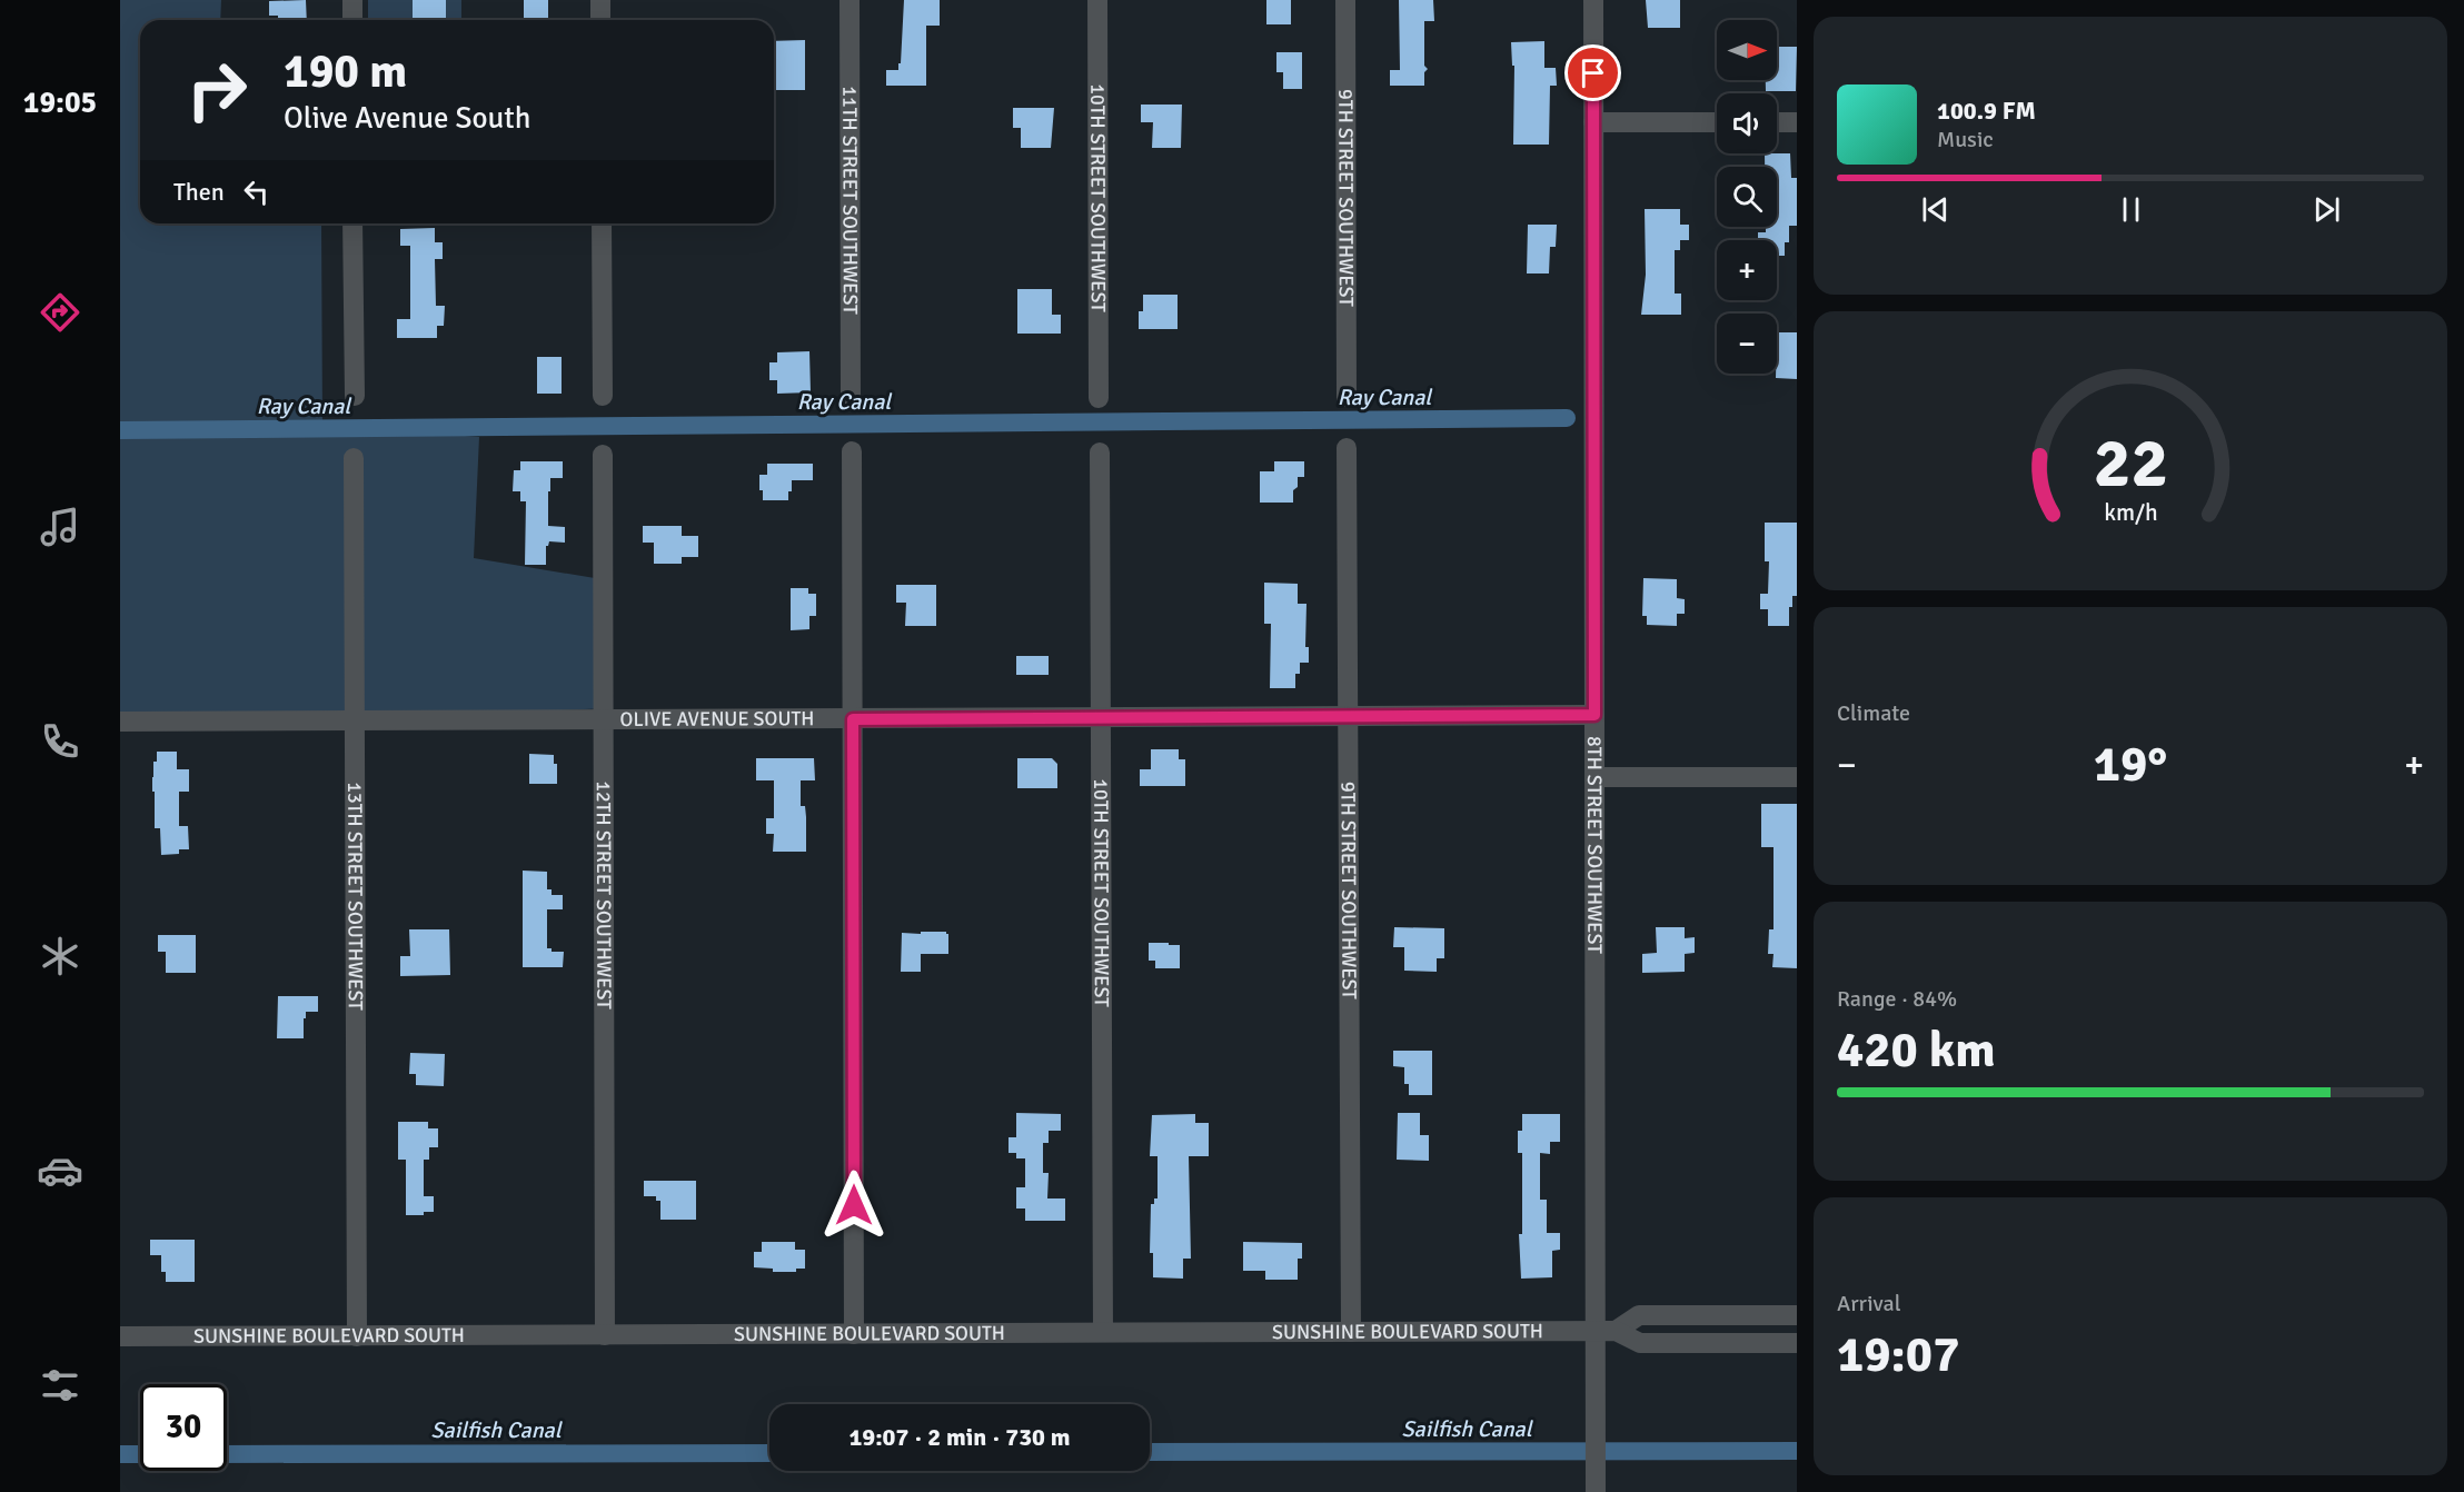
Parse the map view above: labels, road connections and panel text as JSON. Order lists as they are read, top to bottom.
{
  "streets": {
    "street": [
      "10TH STREET SOUTHWEST",
      "9TH STREET SOUTHWEST",
      "11TH STREET SOUTHWEST",
      "OLIVE AVENUE SOUTH",
      "8TH STREET SOUTHWEST",
      "12TH STREET SOUTHWEST",
      "13TH STREET SOUTHWEST",
      "SUNSHINE BOULEVARD SOUTH"
    ]
  },
  "crossings": [
    ["10TH STREET SOUTHWEST", "OLIVE AVENUE SOUTH"],
    ["10TH STREET SOUTHWEST", "SUNSHINE BOULEVARD SOUTH"],
    ["9TH STREET SOUTHWEST", "OLIVE AVENUE SOUTH"],
    ["9TH STREET SOUTHWEST", "SUNSHINE BOULEVARD SOUTH"],
    ["OLIVE AVENUE SOUTH", "8TH STREET SOUTHWEST"],
    ["OLIVE AVENUE SOUTH", "12TH STREET SOUTHWEST"],
    ["OLIVE AVENUE SOUTH", "13TH STREET SOUTHWEST"],
    ["8TH STREET SOUTHWEST", "SUNSHINE BOULEVARD SOUTH"],
    ["12TH STREET SOUTHWEST", "SUNSHINE BOULEVARD SOUTH"],
    ["13TH STREET SOUTHWEST", "SUNSHINE BOULEVARD SOUTH"]
  ],
  "water": ["Ray Canal", "Sailfish Canal"],
  "north": "right",
  "page": {
    "tabs": "19:05",
    "map_buttons": ["+", "−"],
    "turn": ["190 m", "Olive Avenue South"],
    "song": ["100.9 FM", "Music"],
    "then": "Then",
    "tile": [
      "Climate",
      ["Range · 84%", "420 km"],
      ["Arrival", "19:07"]
    ],
    "heat": ["−", "19°", "+"],
    "limit": "30",
    "trip": "19:07 · 2 min · 730 m",
    "gauge": ["22", "km/h"]
  }
}
